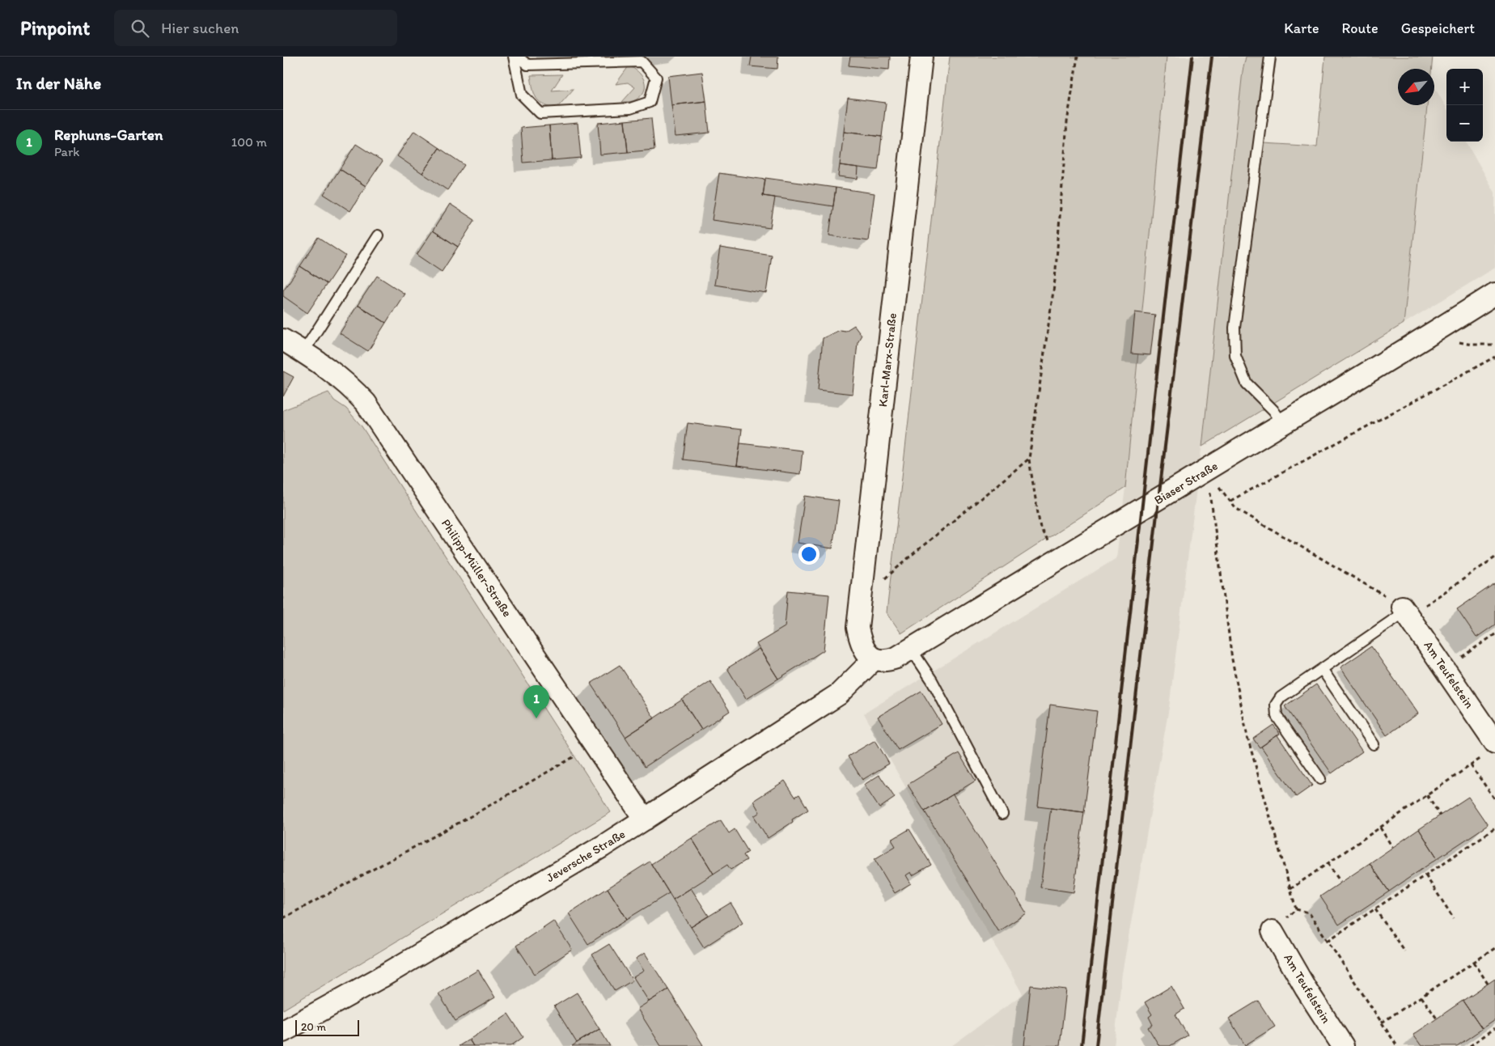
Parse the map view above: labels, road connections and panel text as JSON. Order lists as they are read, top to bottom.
{
  "streets": {
    "street": [
      "Karl-Marx-Straße",
      "Biaser Straße",
      "Philipp-Müller-Straße",
      "Am Teufelstein",
      "Jeversche Straße"
    ]
  },
  "crossings": [
    ["Karl-Marx-Straße", "Biaser Straße"],
    ["Karl-Marx-Straße", "Jeversche Straße"],
    ["Biaser Straße", "Jeversche Straße"],
    ["Philipp-Müller-Straße", "Jeversche Straße"]
  ],
  "scale_bar": "20 m",
  "north": "bottom left",
  "page": {
    "header": "Pinpoint",
    "search": "Hier suchen",
    "nav": ["Karte", "Route", "Gespeichert"],
    "heading": "In der Nähe",
    "map_buttons": ["+", "−"],
    "list": [
      {
        "mark": "1",
        "name": "Rephuns-Garten",
        "note": "Park",
        "value": "100 m"
      }
    ],
    "pins": "1",
    "scale": "20 m"
  }
}
